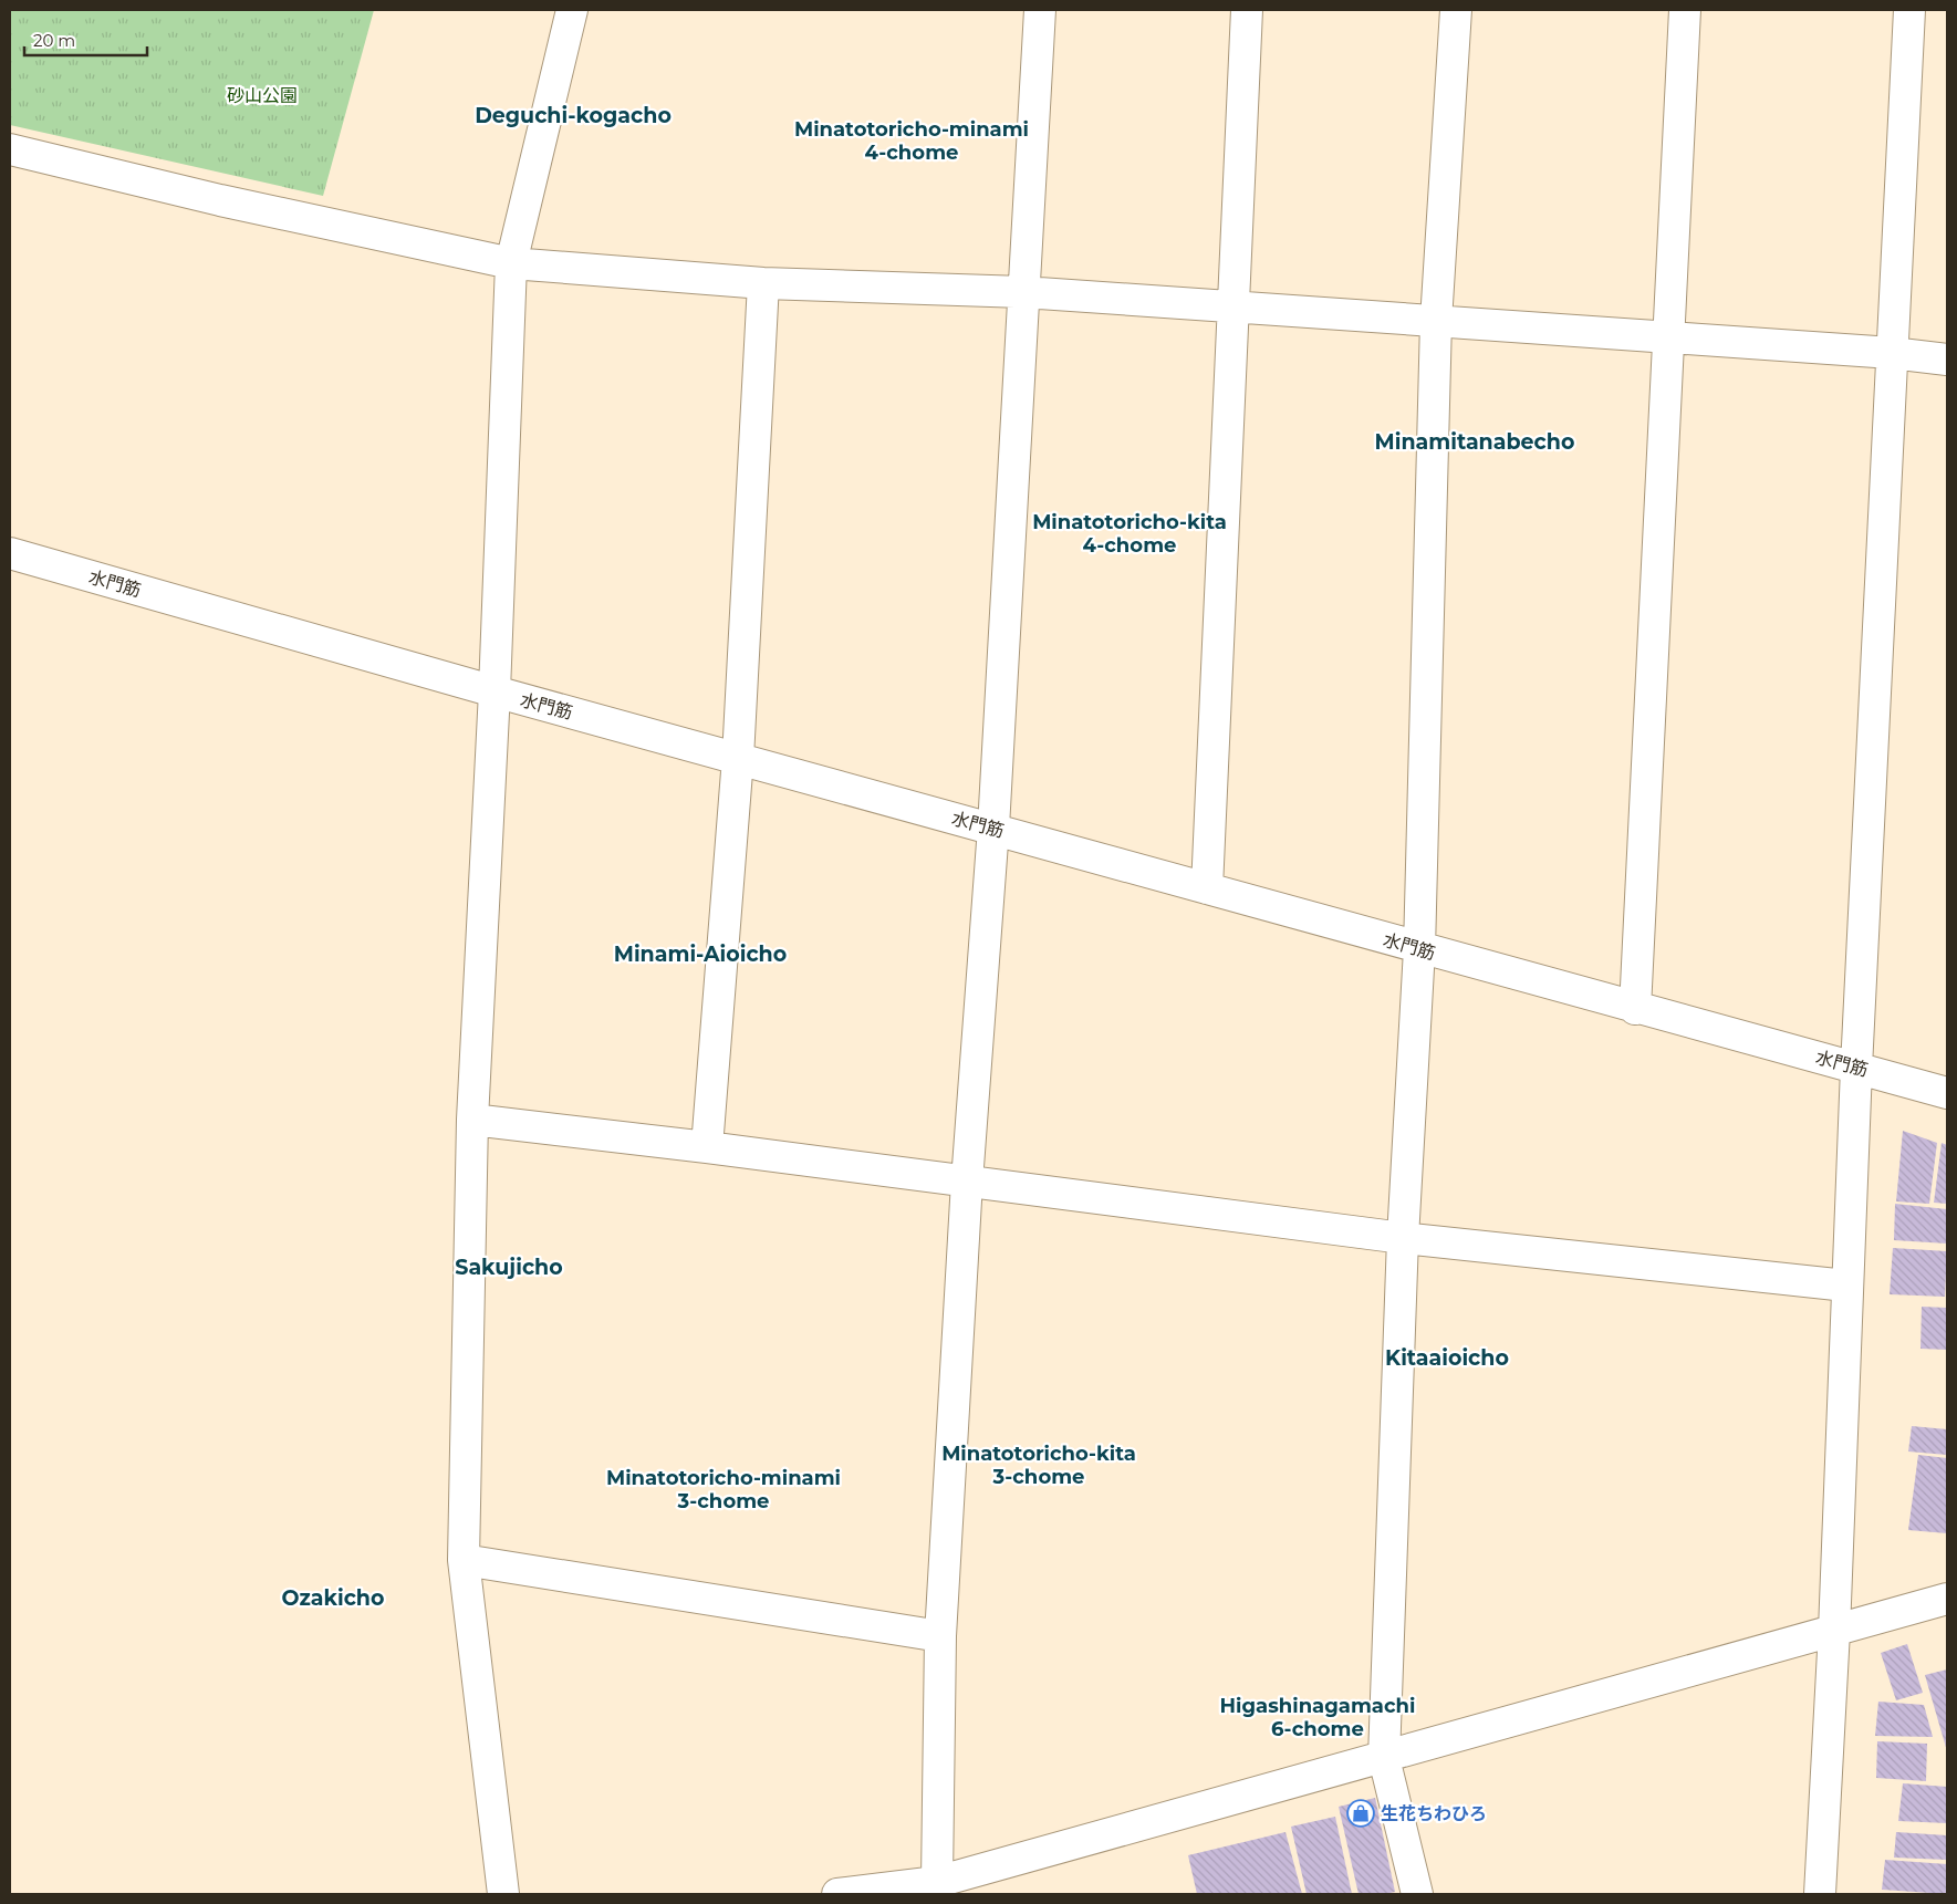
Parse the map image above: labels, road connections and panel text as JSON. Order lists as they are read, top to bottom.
{
  "streets": {
    "street": ["水門筋"]
  },
  "districts": [
    "Deguchi-kogacho",
    "Minatotoricho-minami 4-chome",
    "Minamitanabecho",
    "Minatotoricho-kita 4-chome",
    "Minami-Aioicho",
    "Sakujicho",
    "Kitaaioicho",
    "Minatotoricho-kita 3-chome",
    "Minatotoricho-minami 3-chome",
    "Ozakicho",
    "Higashinagamachi 6-chome"
  ],
  "parks": ["砂山公園"],
  "places": {
    "shop": ["生花ちわひろ"]
  },
  "scale_bar": "20 m"
}
